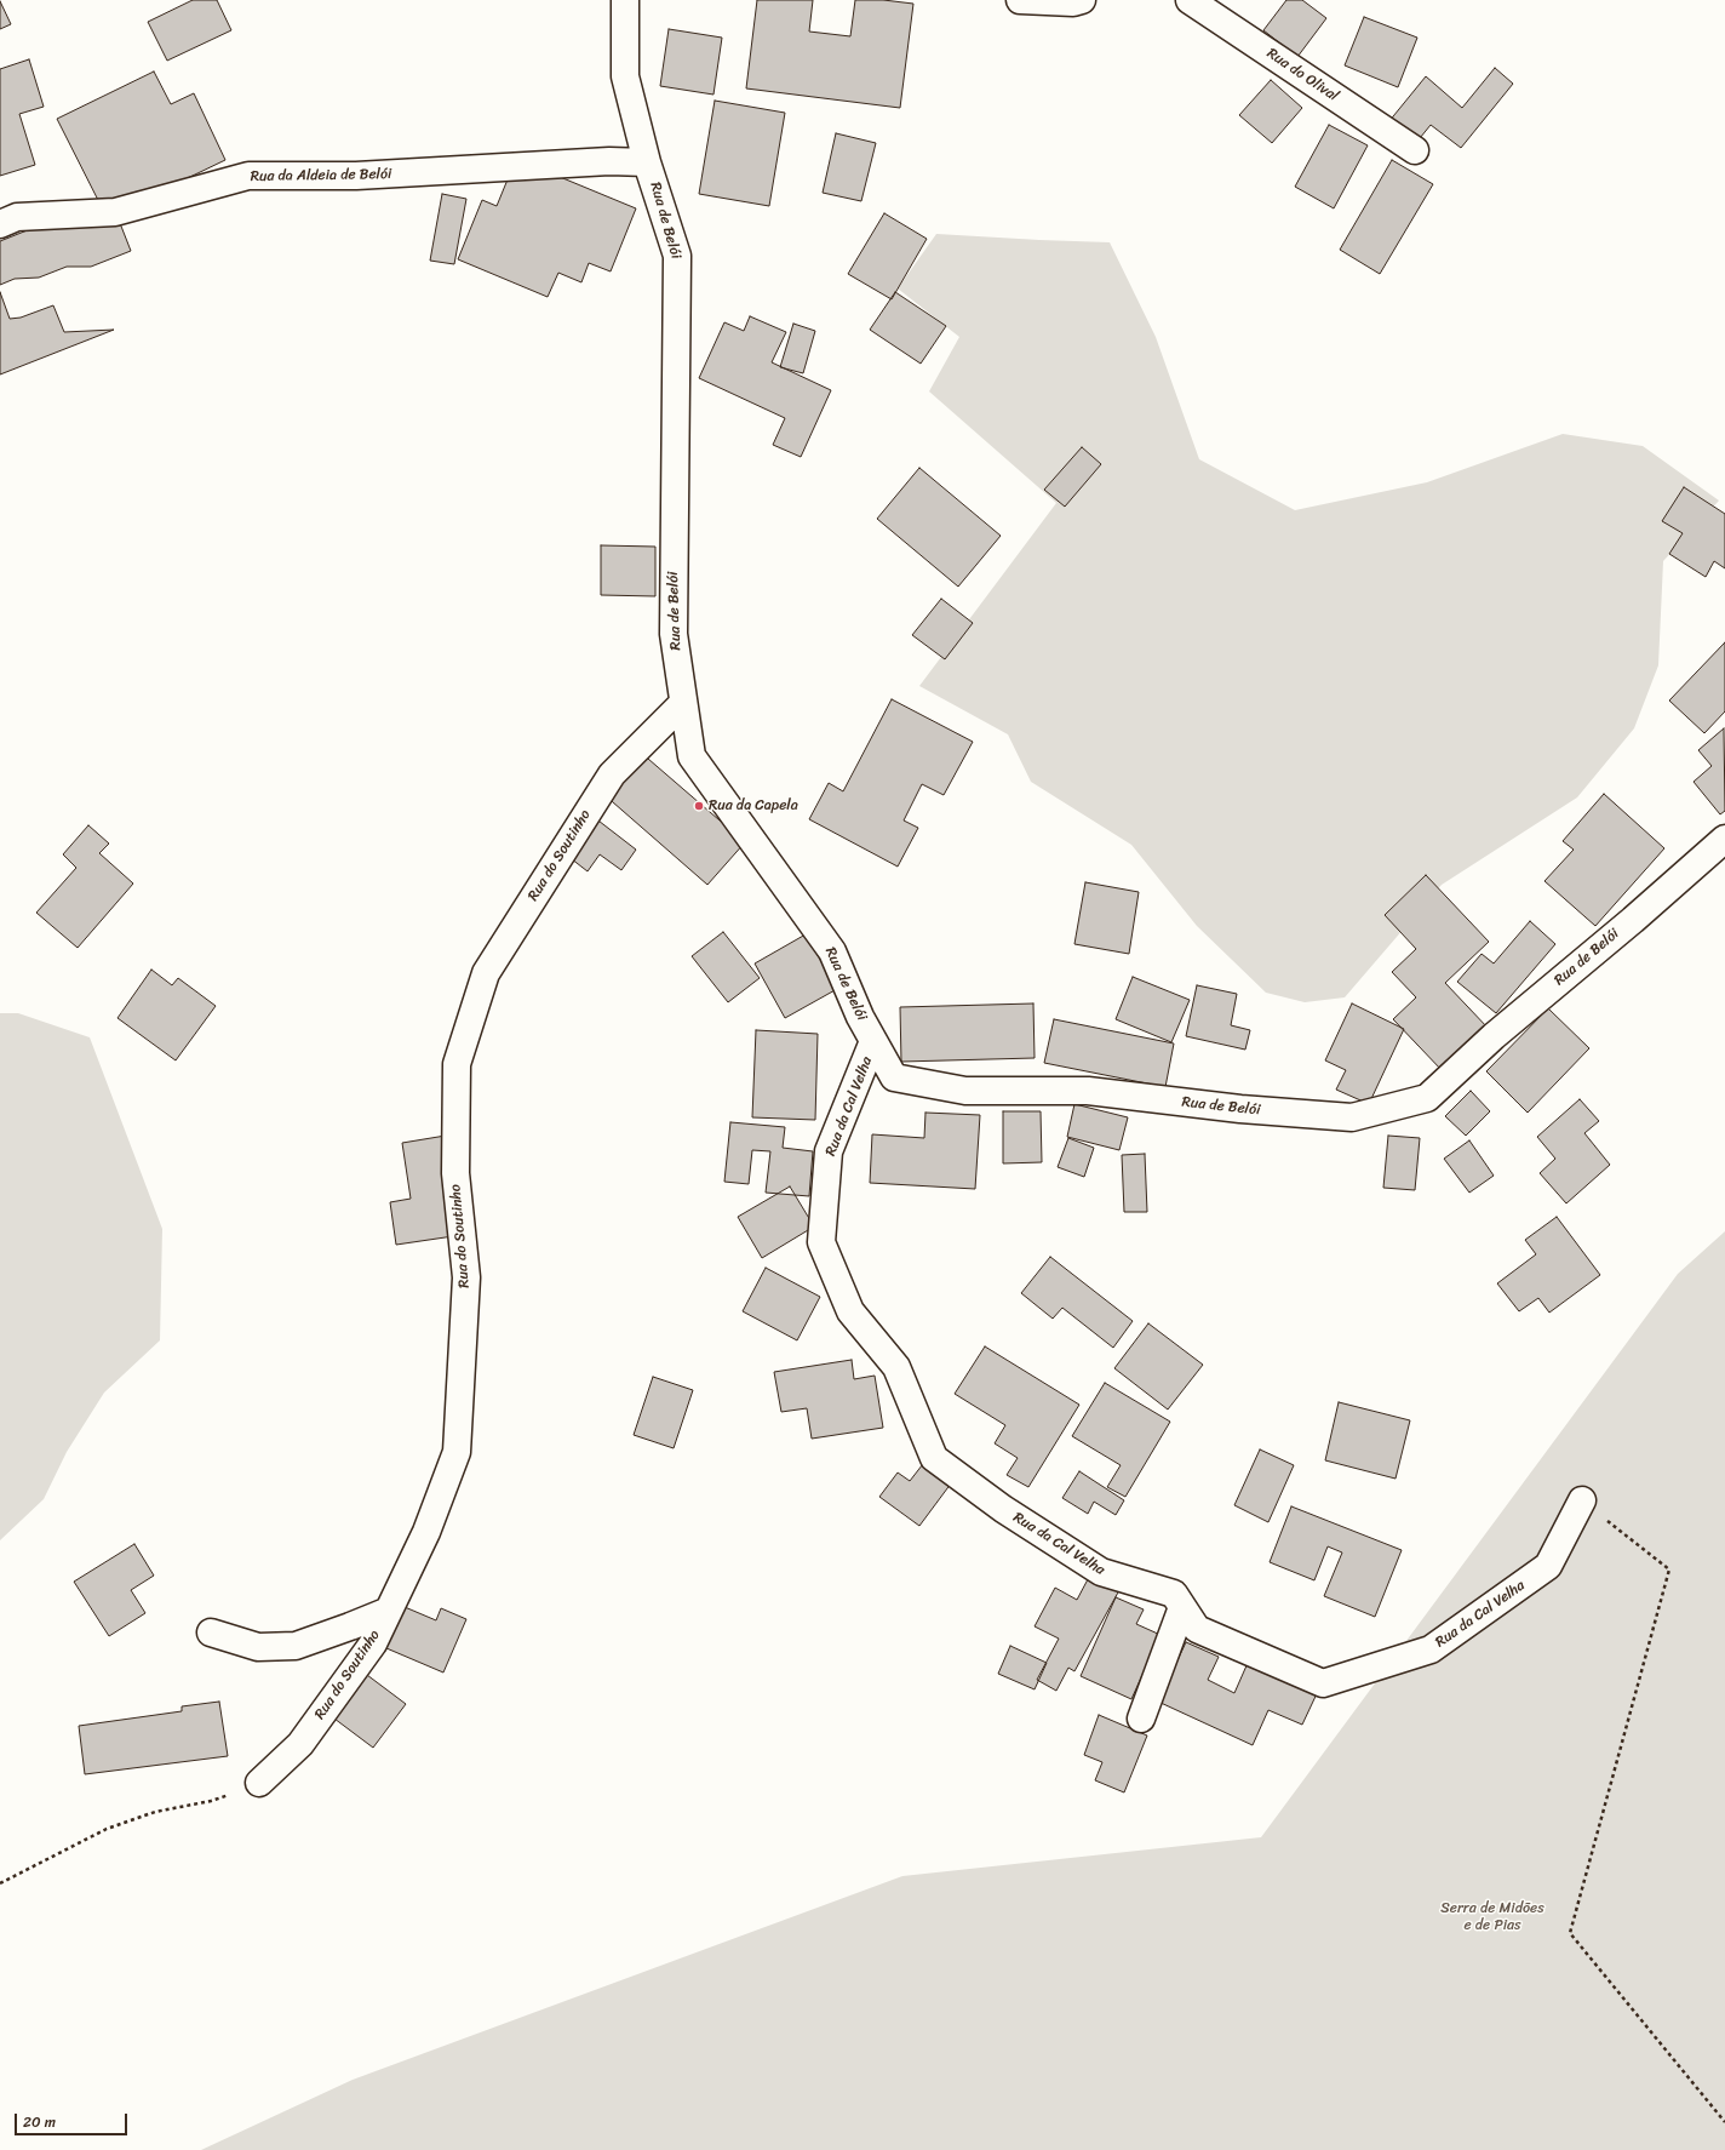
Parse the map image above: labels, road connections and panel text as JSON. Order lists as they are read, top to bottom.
{
  "streets": {
    "street": [
      "Rua do Olival",
      "Rua da Aldeia de Belói",
      "Rua de Belói",
      "Rua do Soutinho",
      "Rua da Cal Velha"
    ]
  },
  "crossings": [
    ["Rua da Aldeia de Belói", "Rua de Belói"],
    ["Rua de Belói", "Rua do Soutinho"],
    ["Rua de Belói", "Rua da Cal Velha"]
  ],
  "parks": ["Serra de Midões e de Pias"],
  "places": ["Rua da Capela"],
  "scale_bar": "20 m"
}
